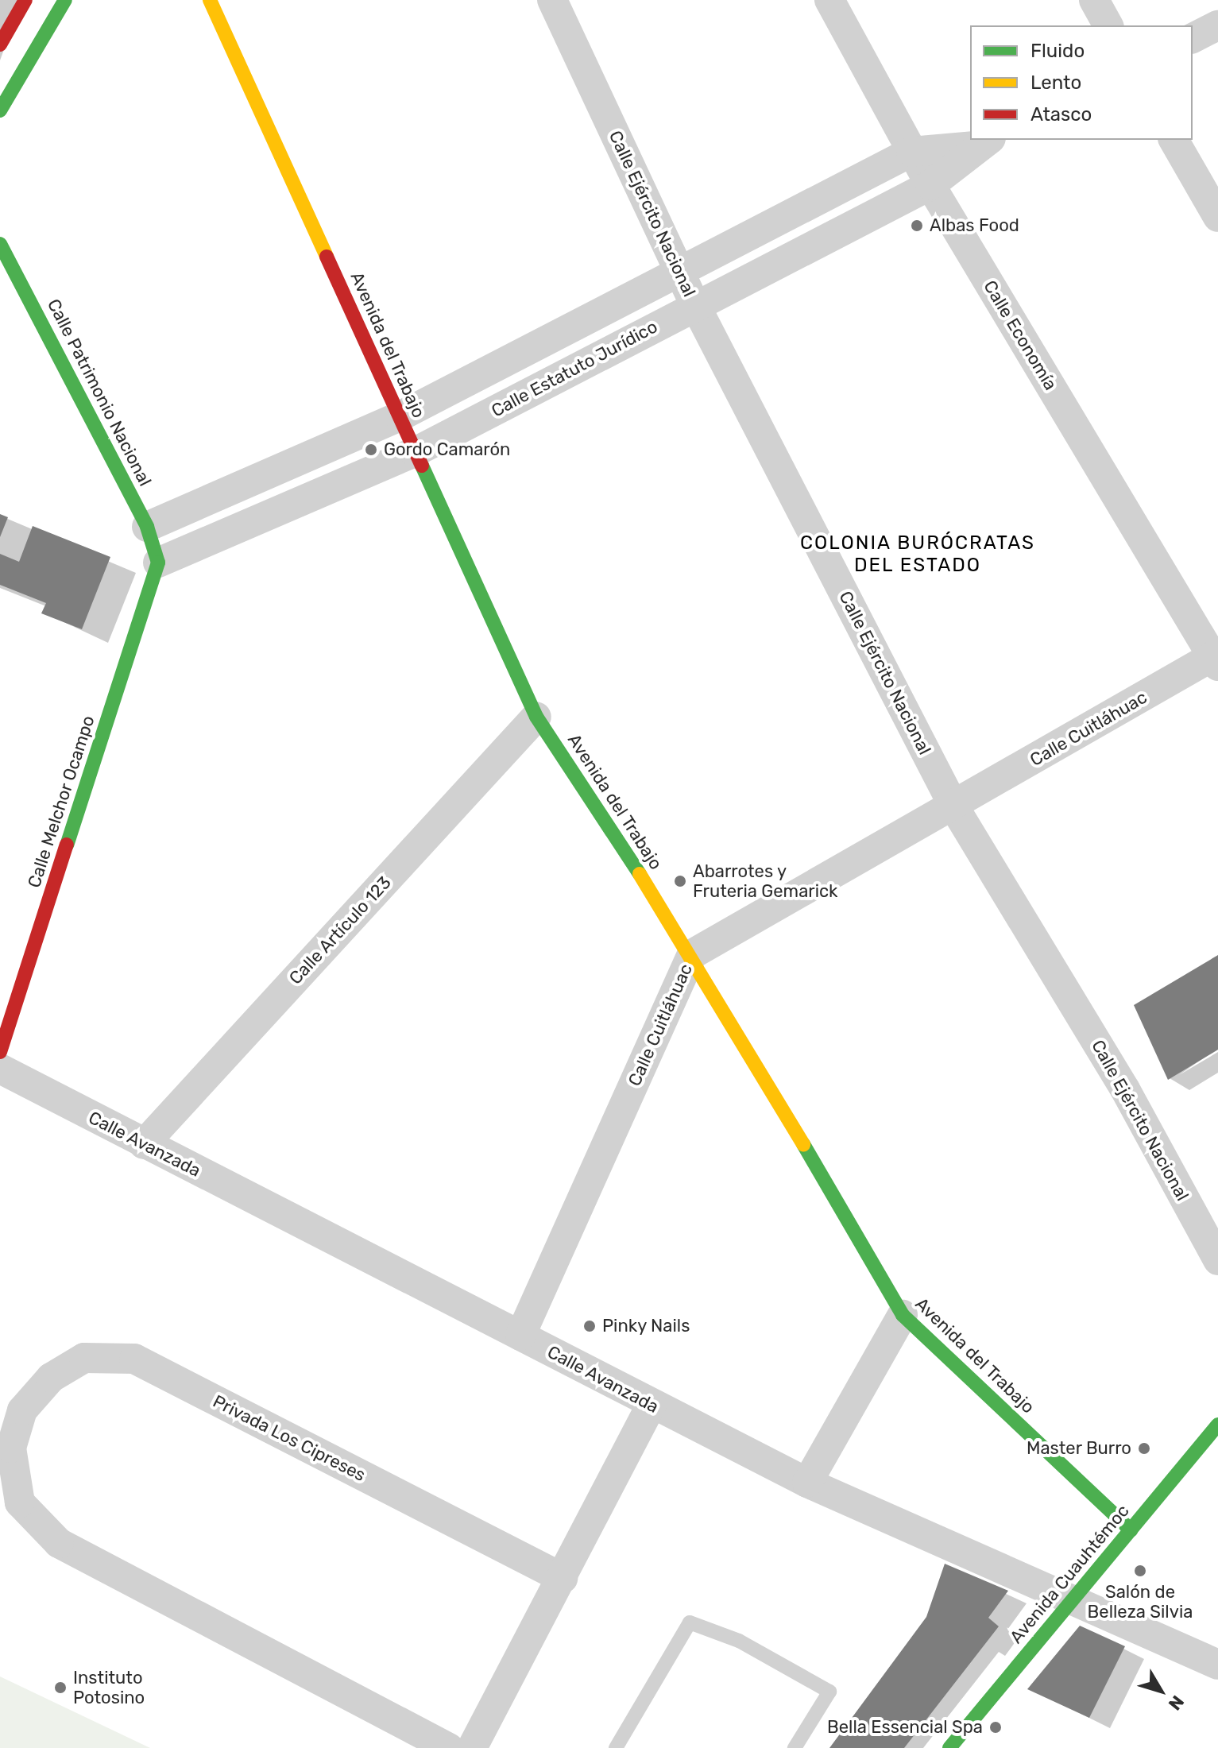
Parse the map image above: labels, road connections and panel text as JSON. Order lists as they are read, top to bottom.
{
  "streets": {
    "street": [
      "Calle Ejército Nacional",
      "Calle Economía",
      "Avenida del Trabajo",
      "Calle Estatuto Jurídico",
      "Calle Patrimonio Nacional",
      "Calle Cuitláhuac",
      "Calle Melchor Ocampo",
      "Calle Artículo 123",
      "Calle Avanzada",
      "Privada Los Cipreses",
      "Avenida Cuauhtémoc"
    ]
  },
  "crossings": [
    ["Calle Ejército Nacional", "Calle Estatuto Jurídico"],
    ["Calle Ejército Nacional", "Calle Cuitláhuac"],
    ["Calle Economía", "Calle Estatuto Jurídico"],
    ["Calle Economía", "Calle Cuitláhuac"],
    ["Avenida del Trabajo", "Calle Estatuto Jurídico"],
    ["Avenida del Trabajo", "Calle Cuitláhuac"],
    ["Avenida del Trabajo", "Calle Artículo 123"],
    ["Avenida del Trabajo", "Avenida Cuauhtémoc"],
    ["Calle Estatuto Jurídico", "Calle Patrimonio Nacional"],
    ["Calle Estatuto Jurídico", "Calle Melchor Ocampo"],
    ["Calle Patrimonio Nacional", "Calle Melchor Ocampo"],
    ["Calle Cuitláhuac", "Calle Avanzada"],
    ["Calle Artículo 123", "Calle Avanzada"],
    ["Calle Avanzada", "Avenida Cuauhtémoc"]
  ],
  "districts": ["COLONIA BURÓCRATAS DEL ESTADO"],
  "places": [
    "Albas Food",
    "Gordo Camarón",
    "Abarrotes y Fruteria Gemarick",
    "Pinky Nails",
    "Master Burro",
    "Salón de Belleza Silvia",
    "Instituto Potosino",
    "Bella Essencial Spa"
  ],
  "legend": ["Fluido", "Lento", "Atasco"],
  "north": "bottom right"
}
